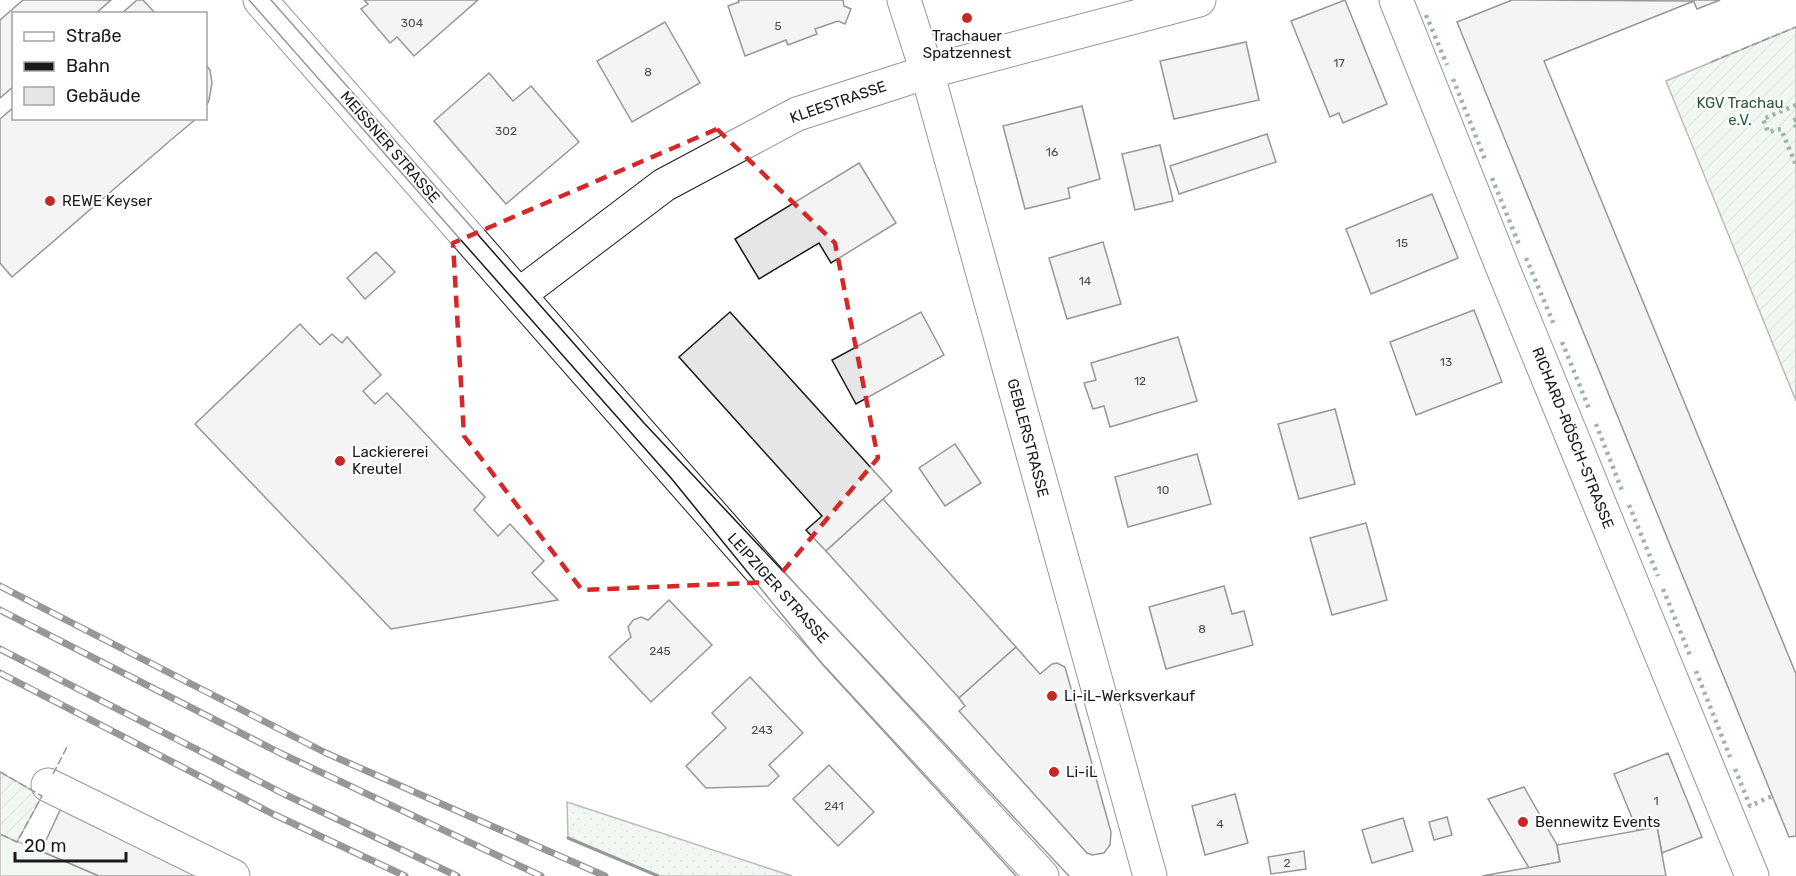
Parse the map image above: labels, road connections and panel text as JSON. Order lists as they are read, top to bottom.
{
  "streets": {
    "street": [
      "KLEESTRASSE",
      "MEISSNER STRASSE",
      "GEBLERSTRASSE",
      "RICHARD-RÖSCH-STRASSE",
      "LEIPZIGER STRASSE"
    ]
  },
  "crossings": [
    ["KLEESTRASSE", "MEISSNER STRASSE"],
    ["KLEESTRASSE", "GEBLERSTRASSE"],
    ["KLEESTRASSE", "LEIPZIGER STRASSE"],
    ["MEISSNER STRASSE", "LEIPZIGER STRASSE"]
  ],
  "parks": ["KGV Trachau e.V."],
  "places": [
    "Trachauer Spatzennest",
    "REWE Keyser",
    "Lackiererei Kreutel",
    "Li-iL-Werksverkauf",
    "Li-iL",
    "Bennewitz Events"
  ],
  "house_numbers": [
    "304",
    "5",
    "17",
    "8",
    "302",
    "16",
    "15",
    "14",
    "13",
    "12",
    "10",
    "8",
    "245",
    "243",
    "1",
    "241",
    "4",
    "2"
  ],
  "legend": ["Straße", "Bahn", "Gebäude"],
  "scale_bar": "20 m"
}
